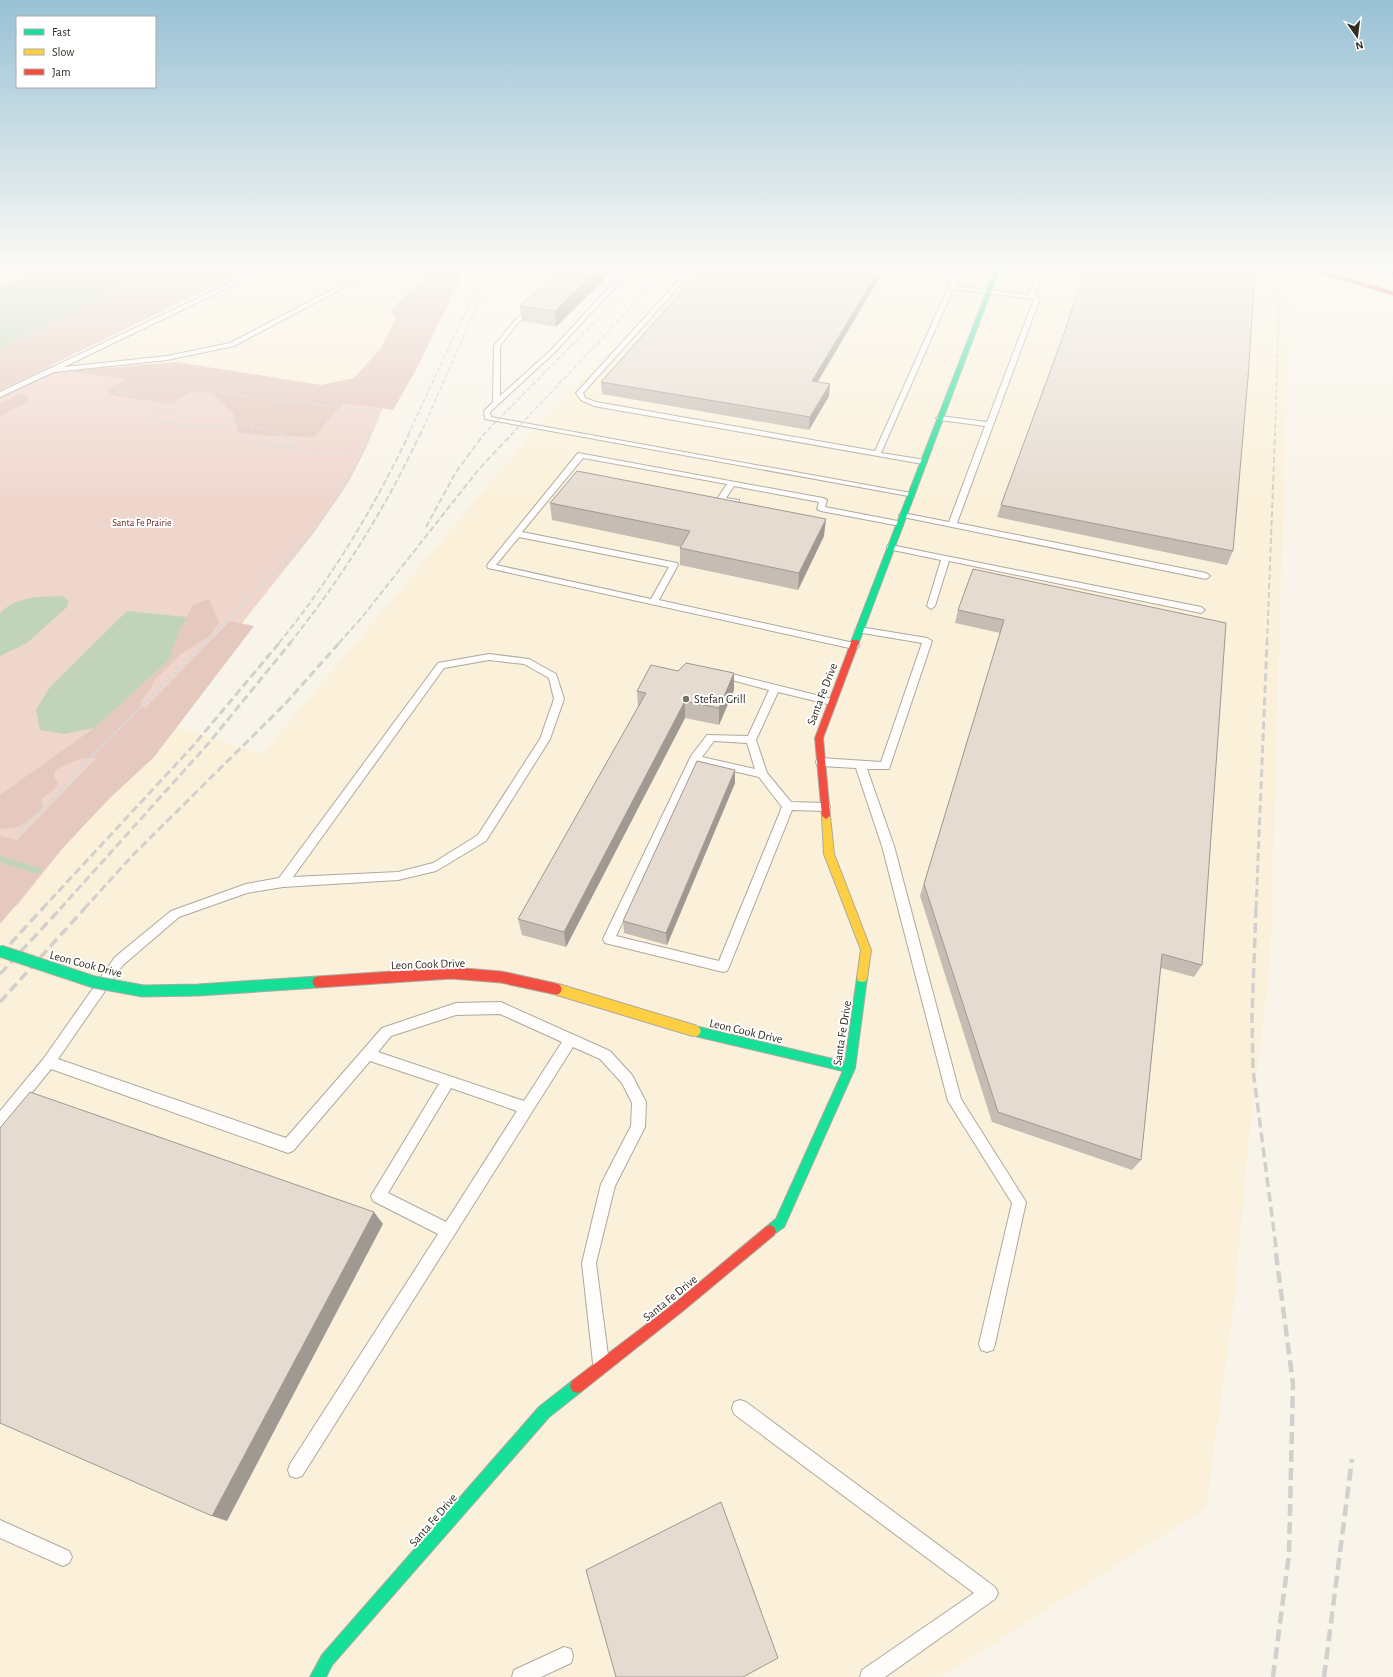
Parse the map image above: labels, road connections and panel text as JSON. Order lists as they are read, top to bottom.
{
  "streets": {
    "main road": ["Santa Fe Drive", "Leon Cook Drive"]
  },
  "crossings": [
    ["Santa Fe Drive", "Leon Cook Drive"]
  ],
  "parks": ["Santa Fe Prairie"],
  "places": ["Stefan Grill"],
  "legend": ["Fast", "Slow", "Jam"],
  "north": "bottom"
}
